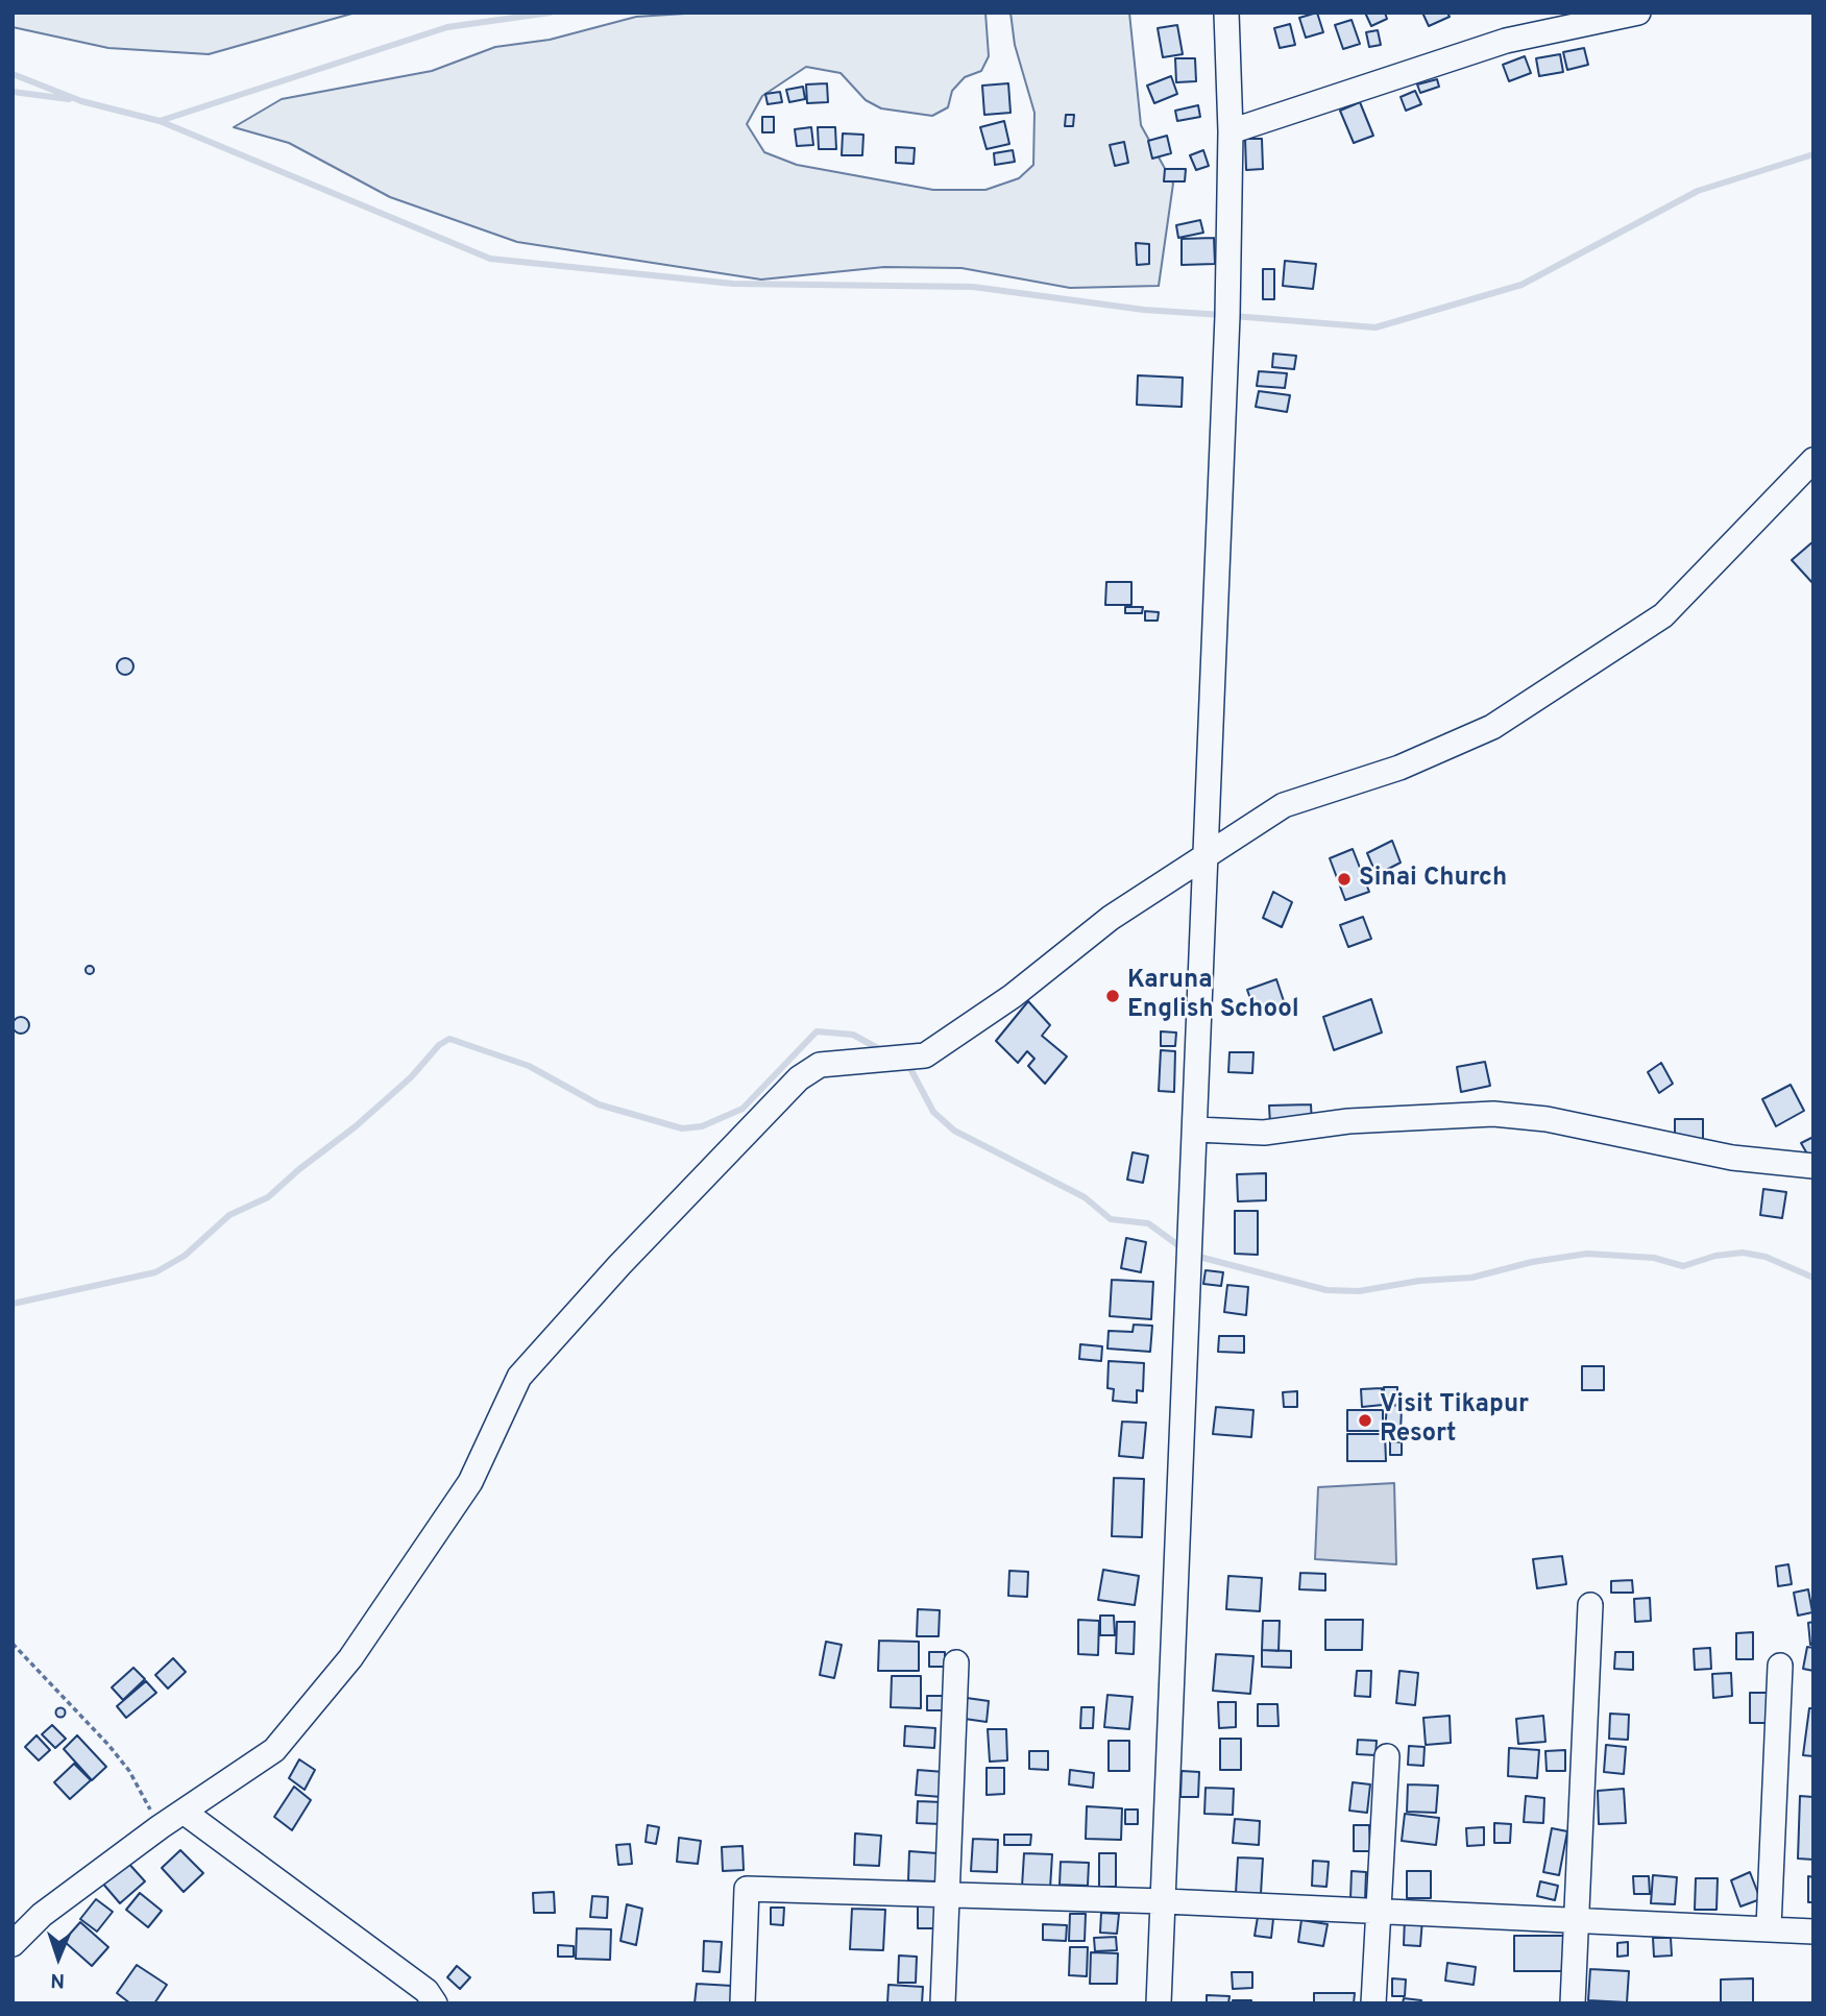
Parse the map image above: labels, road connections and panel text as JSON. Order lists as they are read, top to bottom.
{
  "places": ["Sinai Church", "Karuna English School", "Visit Tikapur Resort"],
  "north": "bottom"
}
